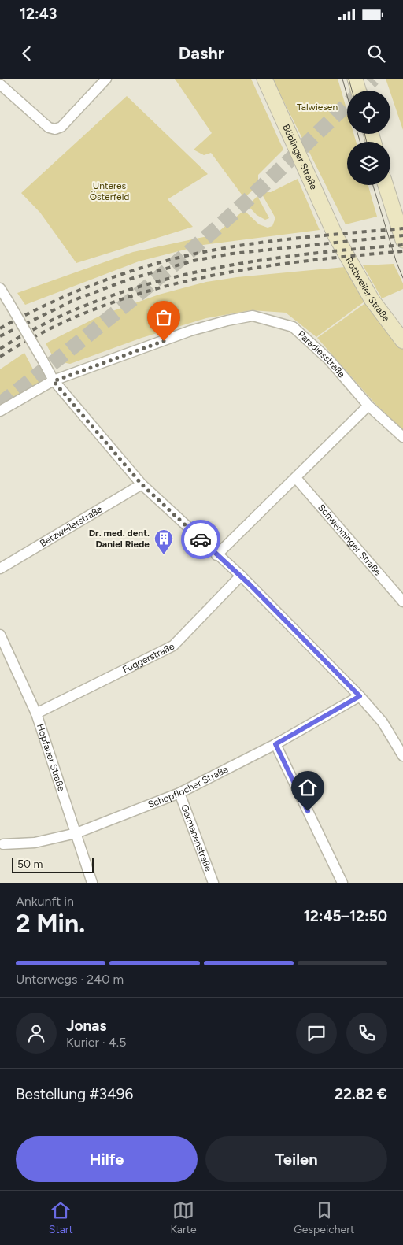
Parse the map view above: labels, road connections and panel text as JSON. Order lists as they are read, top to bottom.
{
  "streets": {
    "main road": ["Böblinger Straße", "Rottweiler Straße"],
    "street": [
      "Paradiesstraße",
      "Betzweilerstraße",
      "Schwenninger Straße",
      "Fuggerstraße",
      "Hopfauer Straße",
      "Schopflocher Straße",
      "Germanenstraße"
    ]
  },
  "crossings": [
    ["Böblinger Straße", "Rottweiler Straße"],
    ["Fuggerstraße", "Hopfauer Straße"],
    ["Hopfauer Straße", "Schopflocher Straße"],
    ["Schopflocher Straße", "Germanenstraße"]
  ],
  "parks": ["Talwiesen", "Unteres Österfeld"],
  "places": {
    "building": ["Dr. med. dent. Daniel Riede"]
  },
  "scale_bar": "50 m",
  "page": {
    "status": "12:43",
    "header": "Dashr",
    "scale": "50 m",
    "heading": ["2 Min.", "Ankunft in", "12:45–12:50"],
    "panel": [
      "Jonas",
      "Kurier · 4.5",
      "Bestellung #3496",
      "22.82 €"
    ],
    "bar": "Unterwegs · 240 m",
    "buttons": ["Hilfe", "Teilen"],
    "tabs": ["Start", "Karte", "Gespeichert"]
  }
}
